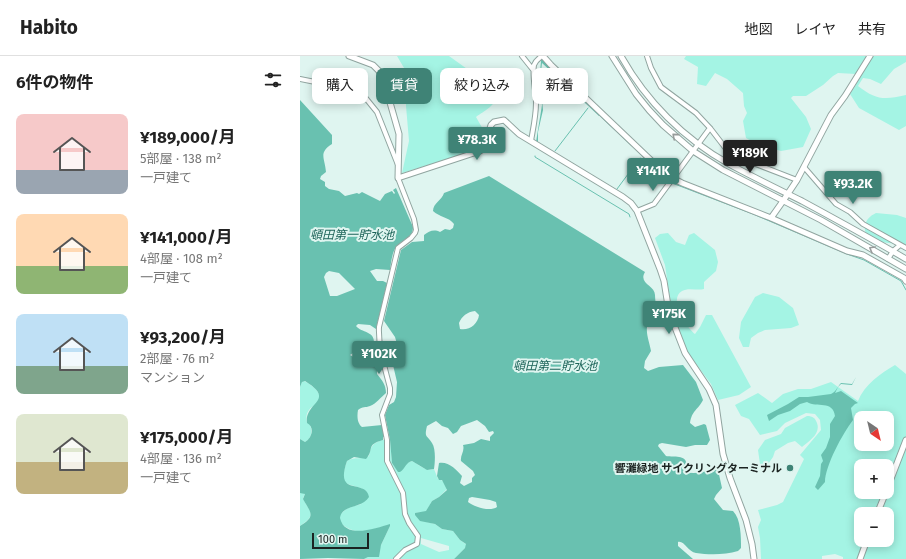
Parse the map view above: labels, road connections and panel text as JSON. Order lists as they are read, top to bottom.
{
  "water": ["頓田第一貯水池", "頓田第二貯水池"],
  "places": ["響灘緑地 サイクリングターミナル"],
  "scale_bar": "100 m",
  "north": "bottom right",
  "page": {
    "header": "Habito",
    "nav": ["地図", "レイヤ", "共有"],
    "heading": "6件の物件",
    "chip": [
      "購入",
      "賃貸",
      "絞り込み",
      "新着"
    ],
    "list": [
      {
        "name": "¥189,000/月",
        "note": "5部屋 · 138 m² · 一戸建て"
      },
      {
        "name": "¥141,000/月",
        "note": "4部屋 · 108 m² · 一戸建て"
      },
      {
        "name": "¥93,200/月",
        "note": "2部屋 · 76 m² · マンション"
      },
      {
        "name": "¥175,000/月",
        "note": "4部屋 · 136 m² · 一戸建て"
      }
    ],
    "price": [
      "¥78.3K",
      "¥189K",
      "¥141K",
      "¥93.2K",
      "¥175K",
      "¥102K"
    ],
    "map_buttons": ["+", "−"],
    "scale": "100 m"
  }
}
